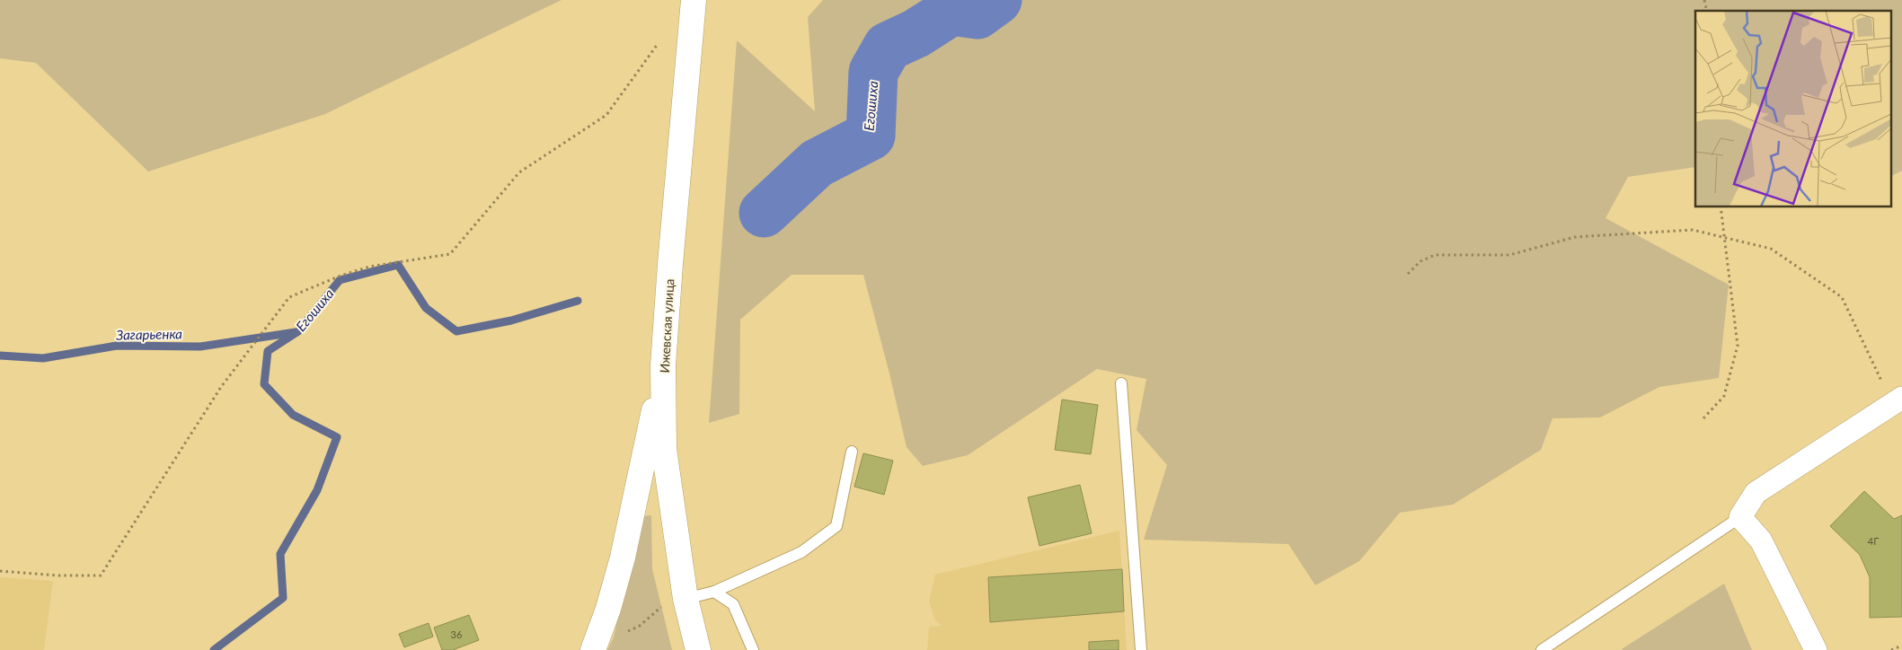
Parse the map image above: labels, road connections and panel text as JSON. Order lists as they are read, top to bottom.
{
  "streets": {
    "street": ["Ижевская улица"]
  },
  "water": ["Егошиха", "Загарьенка"],
  "house_numbers": ["4Г", "36"]
}
